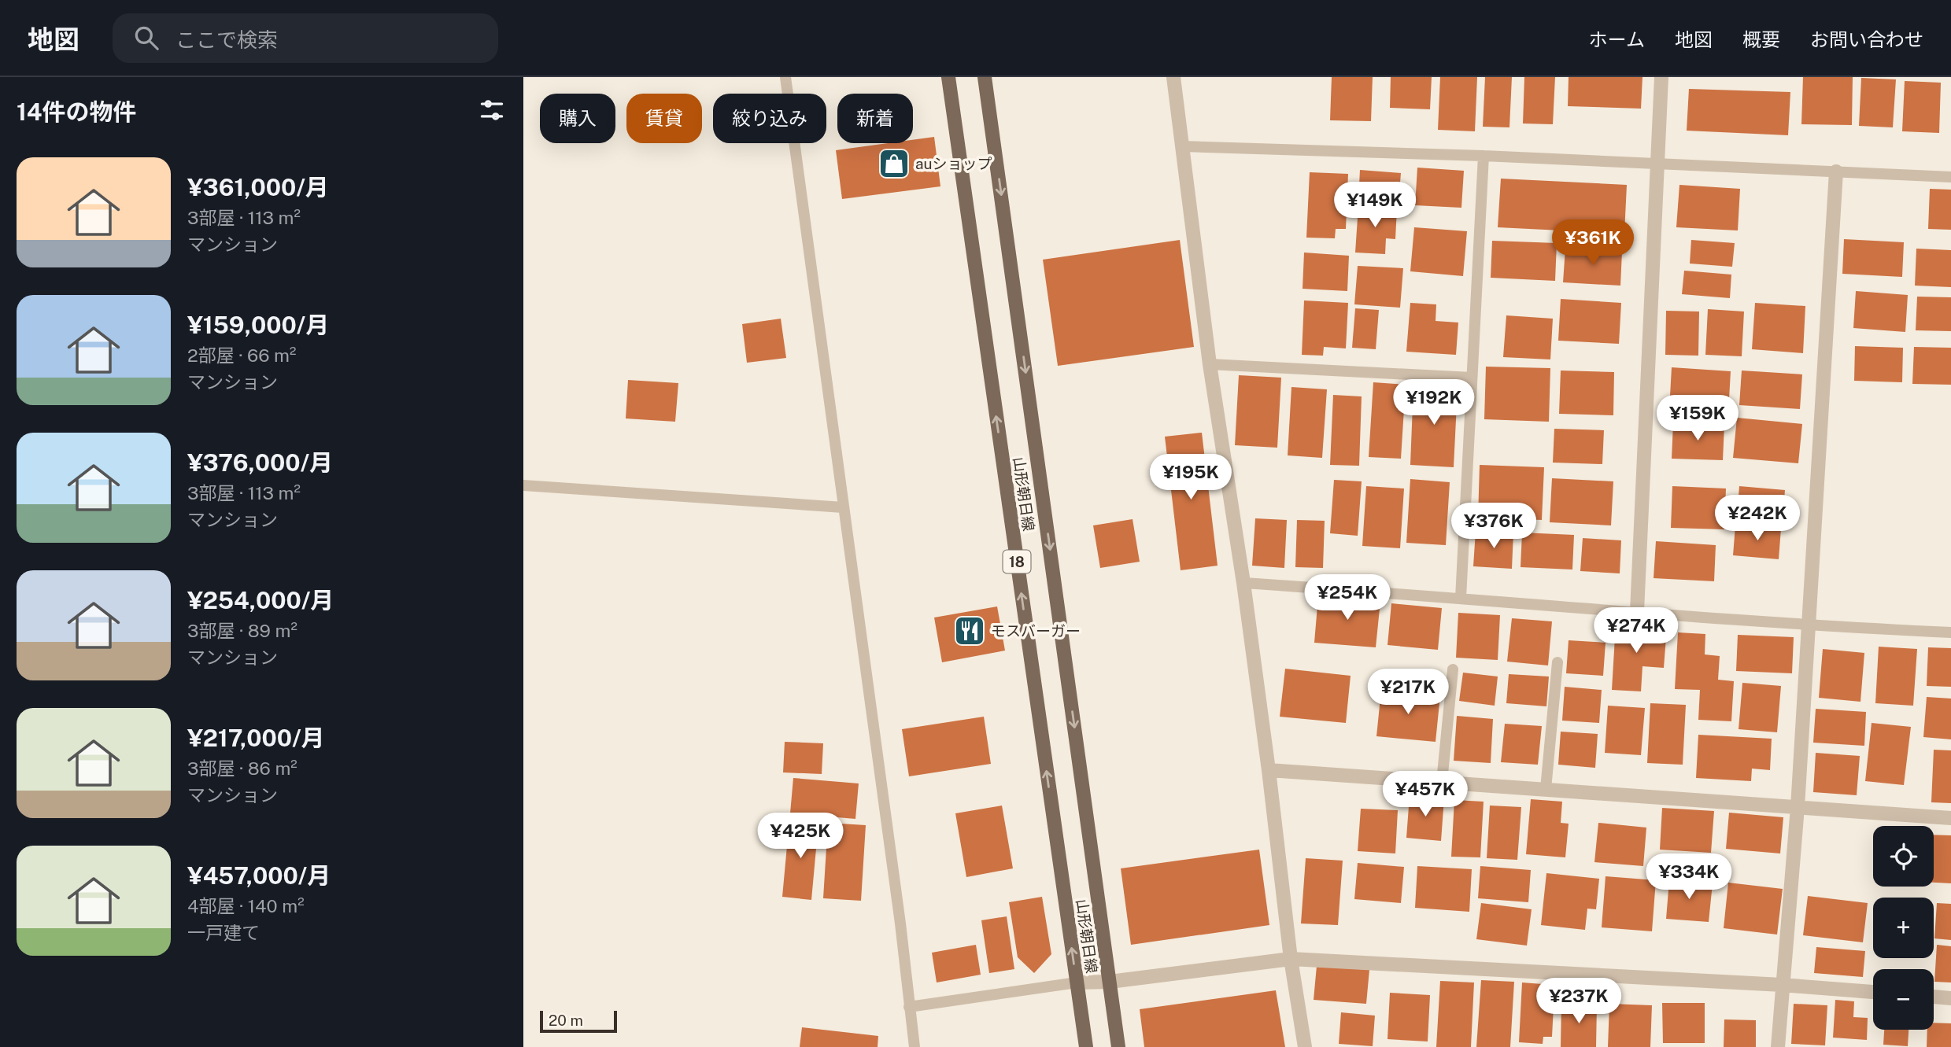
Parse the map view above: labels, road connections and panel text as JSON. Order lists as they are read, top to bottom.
{
  "streets": {
    "main road": ["山形朝日線", "18"]
  },
  "places": {
    "shop": ["auショップ"],
    "restaurant": ["モスバーガー"]
  },
  "scale_bar": "20 m",
  "page": {
    "header": "地図",
    "search": "ここで検索",
    "nav": [
      "ホーム",
      "地図",
      "概要",
      "お問い合わせ"
    ],
    "heading": "14件の物件",
    "chip": [
      "購入",
      "賃貸",
      "絞り込み",
      "新着"
    ],
    "list": [
      {
        "name": "¥361,000/月",
        "note": "3部屋 · 113 m² · マンション"
      },
      {
        "name": "¥159,000/月",
        "note": "2部屋 · 66 m² · マンション"
      },
      {
        "name": "¥376,000/月",
        "note": "3部屋 · 113 m² · マンション"
      },
      {
        "name": "¥254,000/月",
        "note": "3部屋 · 89 m² · マンション"
      },
      {
        "name": "¥217,000/月",
        "note": "3部屋 · 86 m² · マンション"
      },
      {
        "name": "¥457,000/月",
        "note": "4部屋 · 140 m² · 一戸建て"
      }
    ],
    "price": [
      "¥149K",
      "¥361K",
      "¥192K",
      "¥159K",
      "¥195K",
      "¥242K",
      "¥376K",
      "¥254K",
      "¥274K",
      "¥217K",
      "¥457K",
      "¥425K",
      "¥334K",
      "¥237K"
    ],
    "map_buttons": ["+", "−"],
    "scale": "20 m"
  }
}
